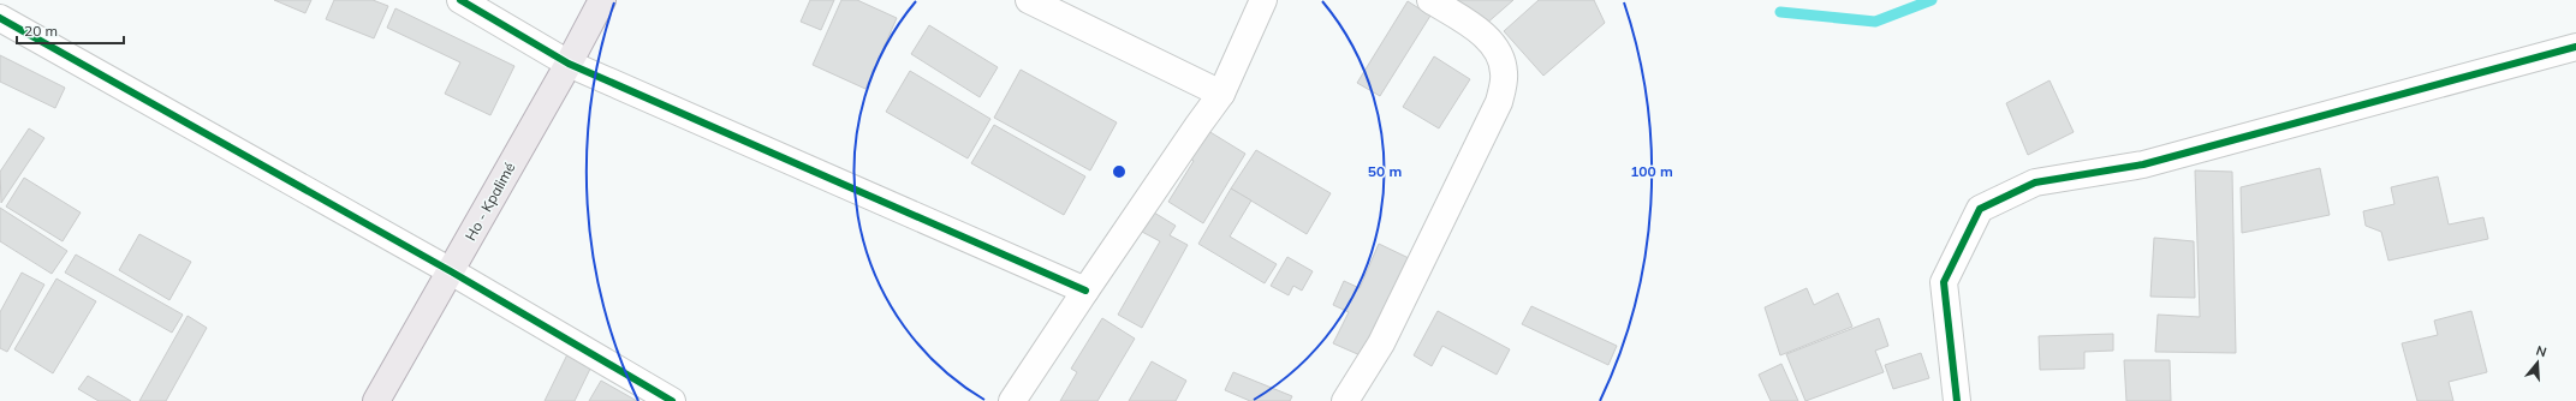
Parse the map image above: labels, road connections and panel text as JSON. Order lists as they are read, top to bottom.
{
  "streets": {
    "main road": ["Ho - Kpalimé"]
  },
  "scale_bar": "20 m",
  "north": "top",
  "rings": ["50 m", "100 m"]
}
